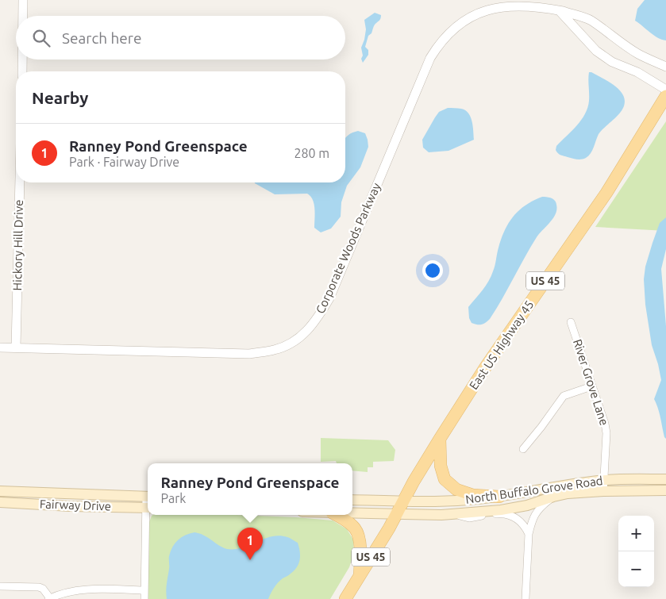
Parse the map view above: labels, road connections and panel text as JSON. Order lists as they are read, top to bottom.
{
  "streets": {
    "main road": [
      "US 45",
      "East US Highway 45",
      "North Buffalo Grove Road",
      "Fairway Drive"
    ],
    "street": ["Hickory Hill Drive", "Corporate Woods Parkway", "River Grove Lane"]
  },
  "crossings": [
    ["Hickory Hill Drive", "Corporate Woods Parkway"],
    ["East US Highway 45", "North Buffalo Grove Road"],
    ["River Grove Lane", "North Buffalo Grove Road"]
  ],
  "page": {
    "search": "Search here",
    "heading": "Nearby",
    "list": [
      {
        "mark": "1",
        "name": "Ranney Pond Greenspace",
        "note": "Park · Fairway Drive",
        "value": "280 m"
      }
    ],
    "popup": ["Ranney Pond Greenspace", "Park"],
    "map_buttons": ["+", "−"],
    "pins": "1"
  }
}
